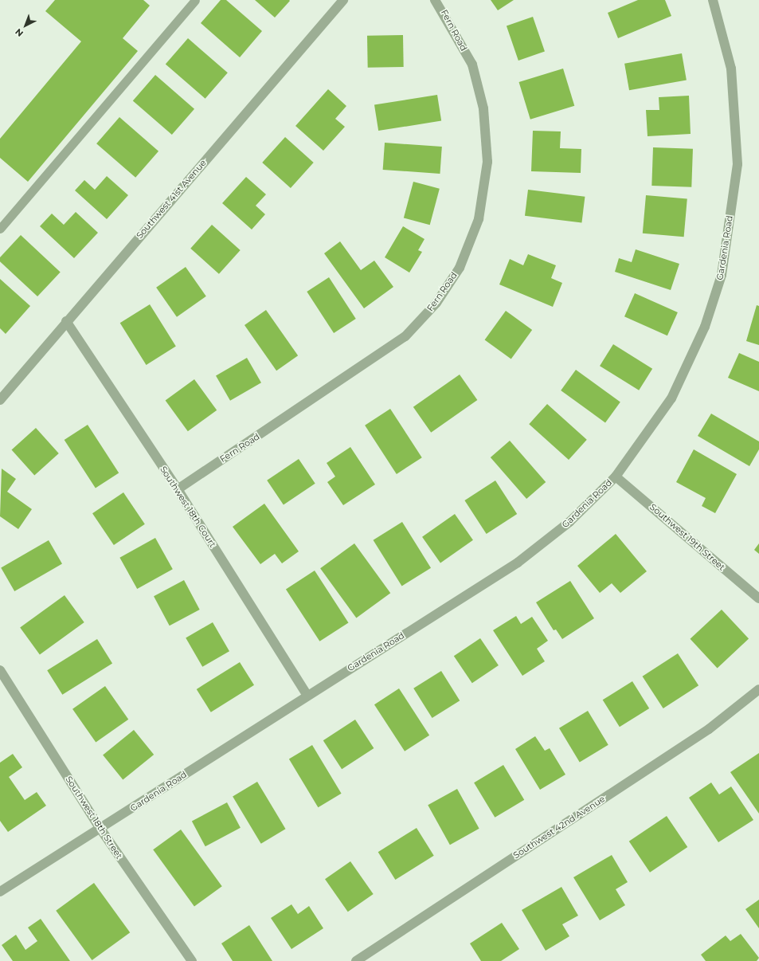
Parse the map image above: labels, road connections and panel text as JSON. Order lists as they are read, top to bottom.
{
  "streets": {
    "street": [
      "Fern Road",
      "Southwest 41st Avenue",
      "Gardenia Road",
      "Southwest 18th Court",
      "Southwest 19th Street",
      "Southwest 18th Street",
      "Southwest 42nd Avenue"
    ]
  },
  "crossings": [
    ["Fern Road", "Southwest 18th Court"],
    ["Southwest 41st Avenue", "Southwest 18th Court"],
    ["Gardenia Road", "Southwest 18th Court"],
    ["Gardenia Road", "Southwest 19th Street"],
    ["Gardenia Road", "Southwest 18th Street"]
  ],
  "north": "bottom left"
}
